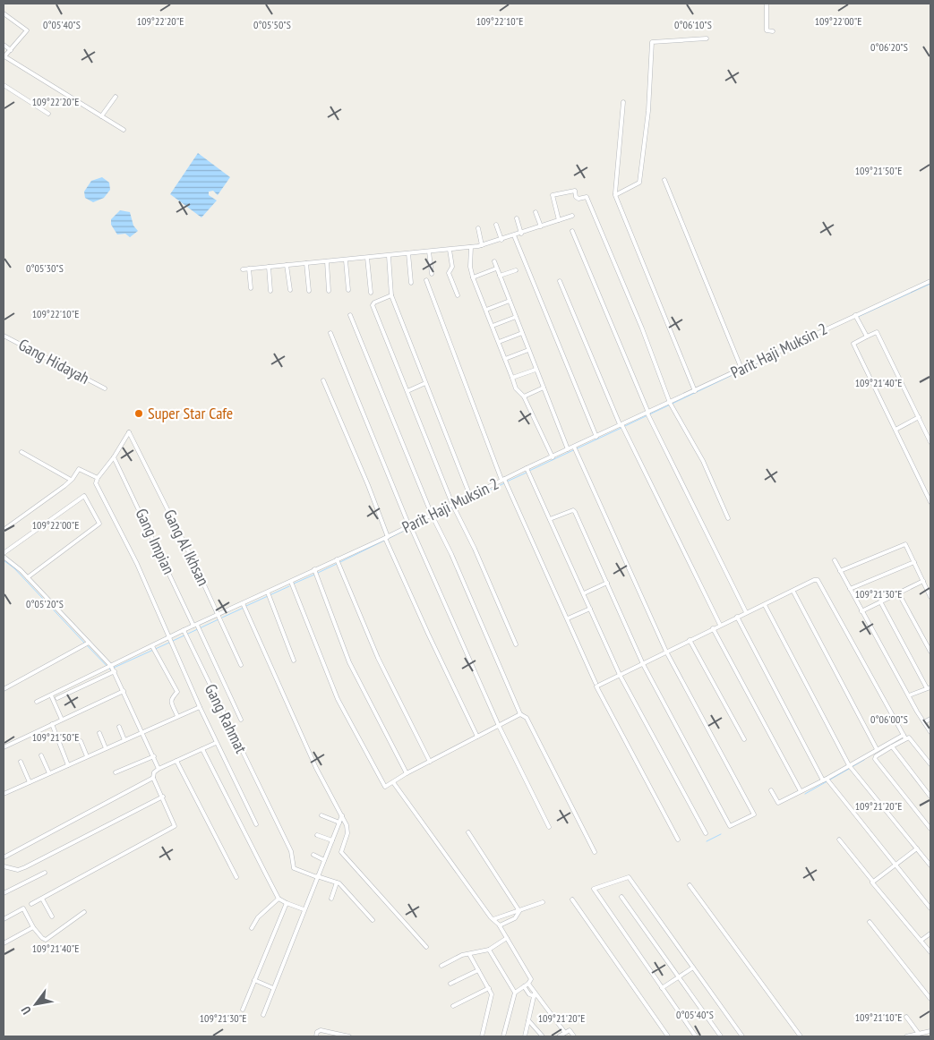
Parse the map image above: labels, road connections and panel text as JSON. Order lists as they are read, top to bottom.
{
  "streets": {
    "street": [
      "Parit Haji Muksin 2",
      "Gang Hidayah",
      "Gang Impian",
      "Gang Al Ikhsan",
      "Gang Rahmat"
    ]
  },
  "crossings": [
    ["Parit Haji Muksin 2", "Gang Impian"],
    ["Parit Haji Muksin 2", "Gang Al Ikhsan"],
    ["Parit Haji Muksin 2", "Gang Rahmat"],
    ["Gang Impian", "Gang Al Ikhsan"]
  ],
  "places": ["Super Star Cafe"],
  "north": "bottom left",
  "coordinates": [
    "109°22'00\"E",
    "109°22'20\"E",
    "109°22'10\"E",
    "0°06'10\"S",
    "0°05'40\"S",
    "0°05'50\"S",
    "0°06'20\"S",
    "109°21'50\"E",
    "0°05'30\"S",
    "109°21'40\"E",
    "109°21'30\"E",
    "0°05'20\"S",
    "0°06'00\"S",
    "109°21'20\"E",
    "109°21'10\"E"
  ]
}
